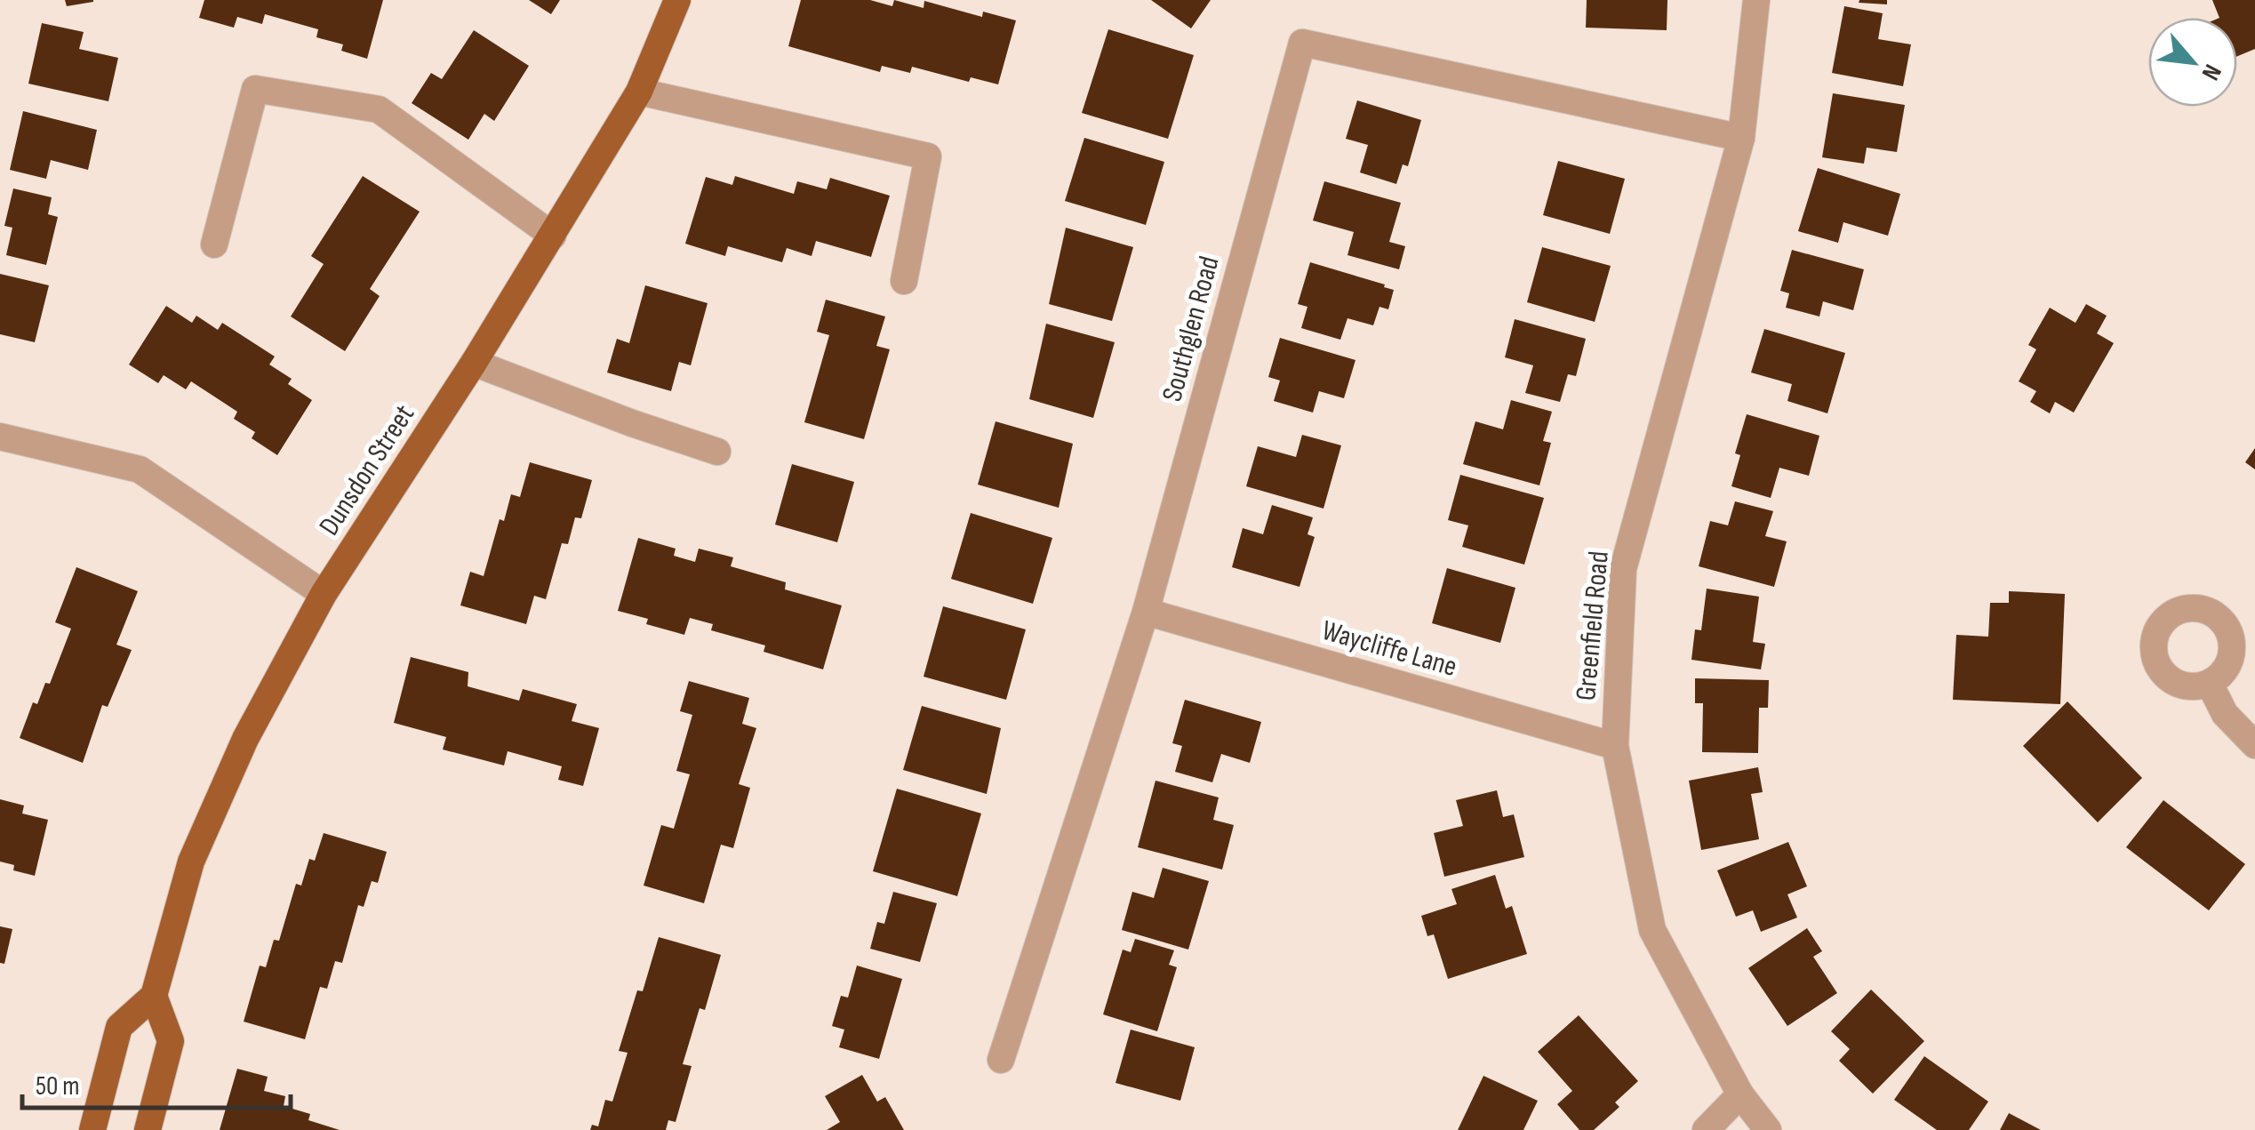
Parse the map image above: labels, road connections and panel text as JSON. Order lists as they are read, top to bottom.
{
  "streets": {
    "main road": ["Dunsdon Street"],
    "street": ["Southglen Road", "Greenfield Road", "Waycliffe Lane"]
  },
  "crossings": [
    ["Southglen Road", "Greenfield Road"],
    ["Southglen Road", "Waycliffe Lane"],
    ["Greenfield Road", "Waycliffe Lane"]
  ],
  "scale_bar": "50 m",
  "north": "bottom right"
}
